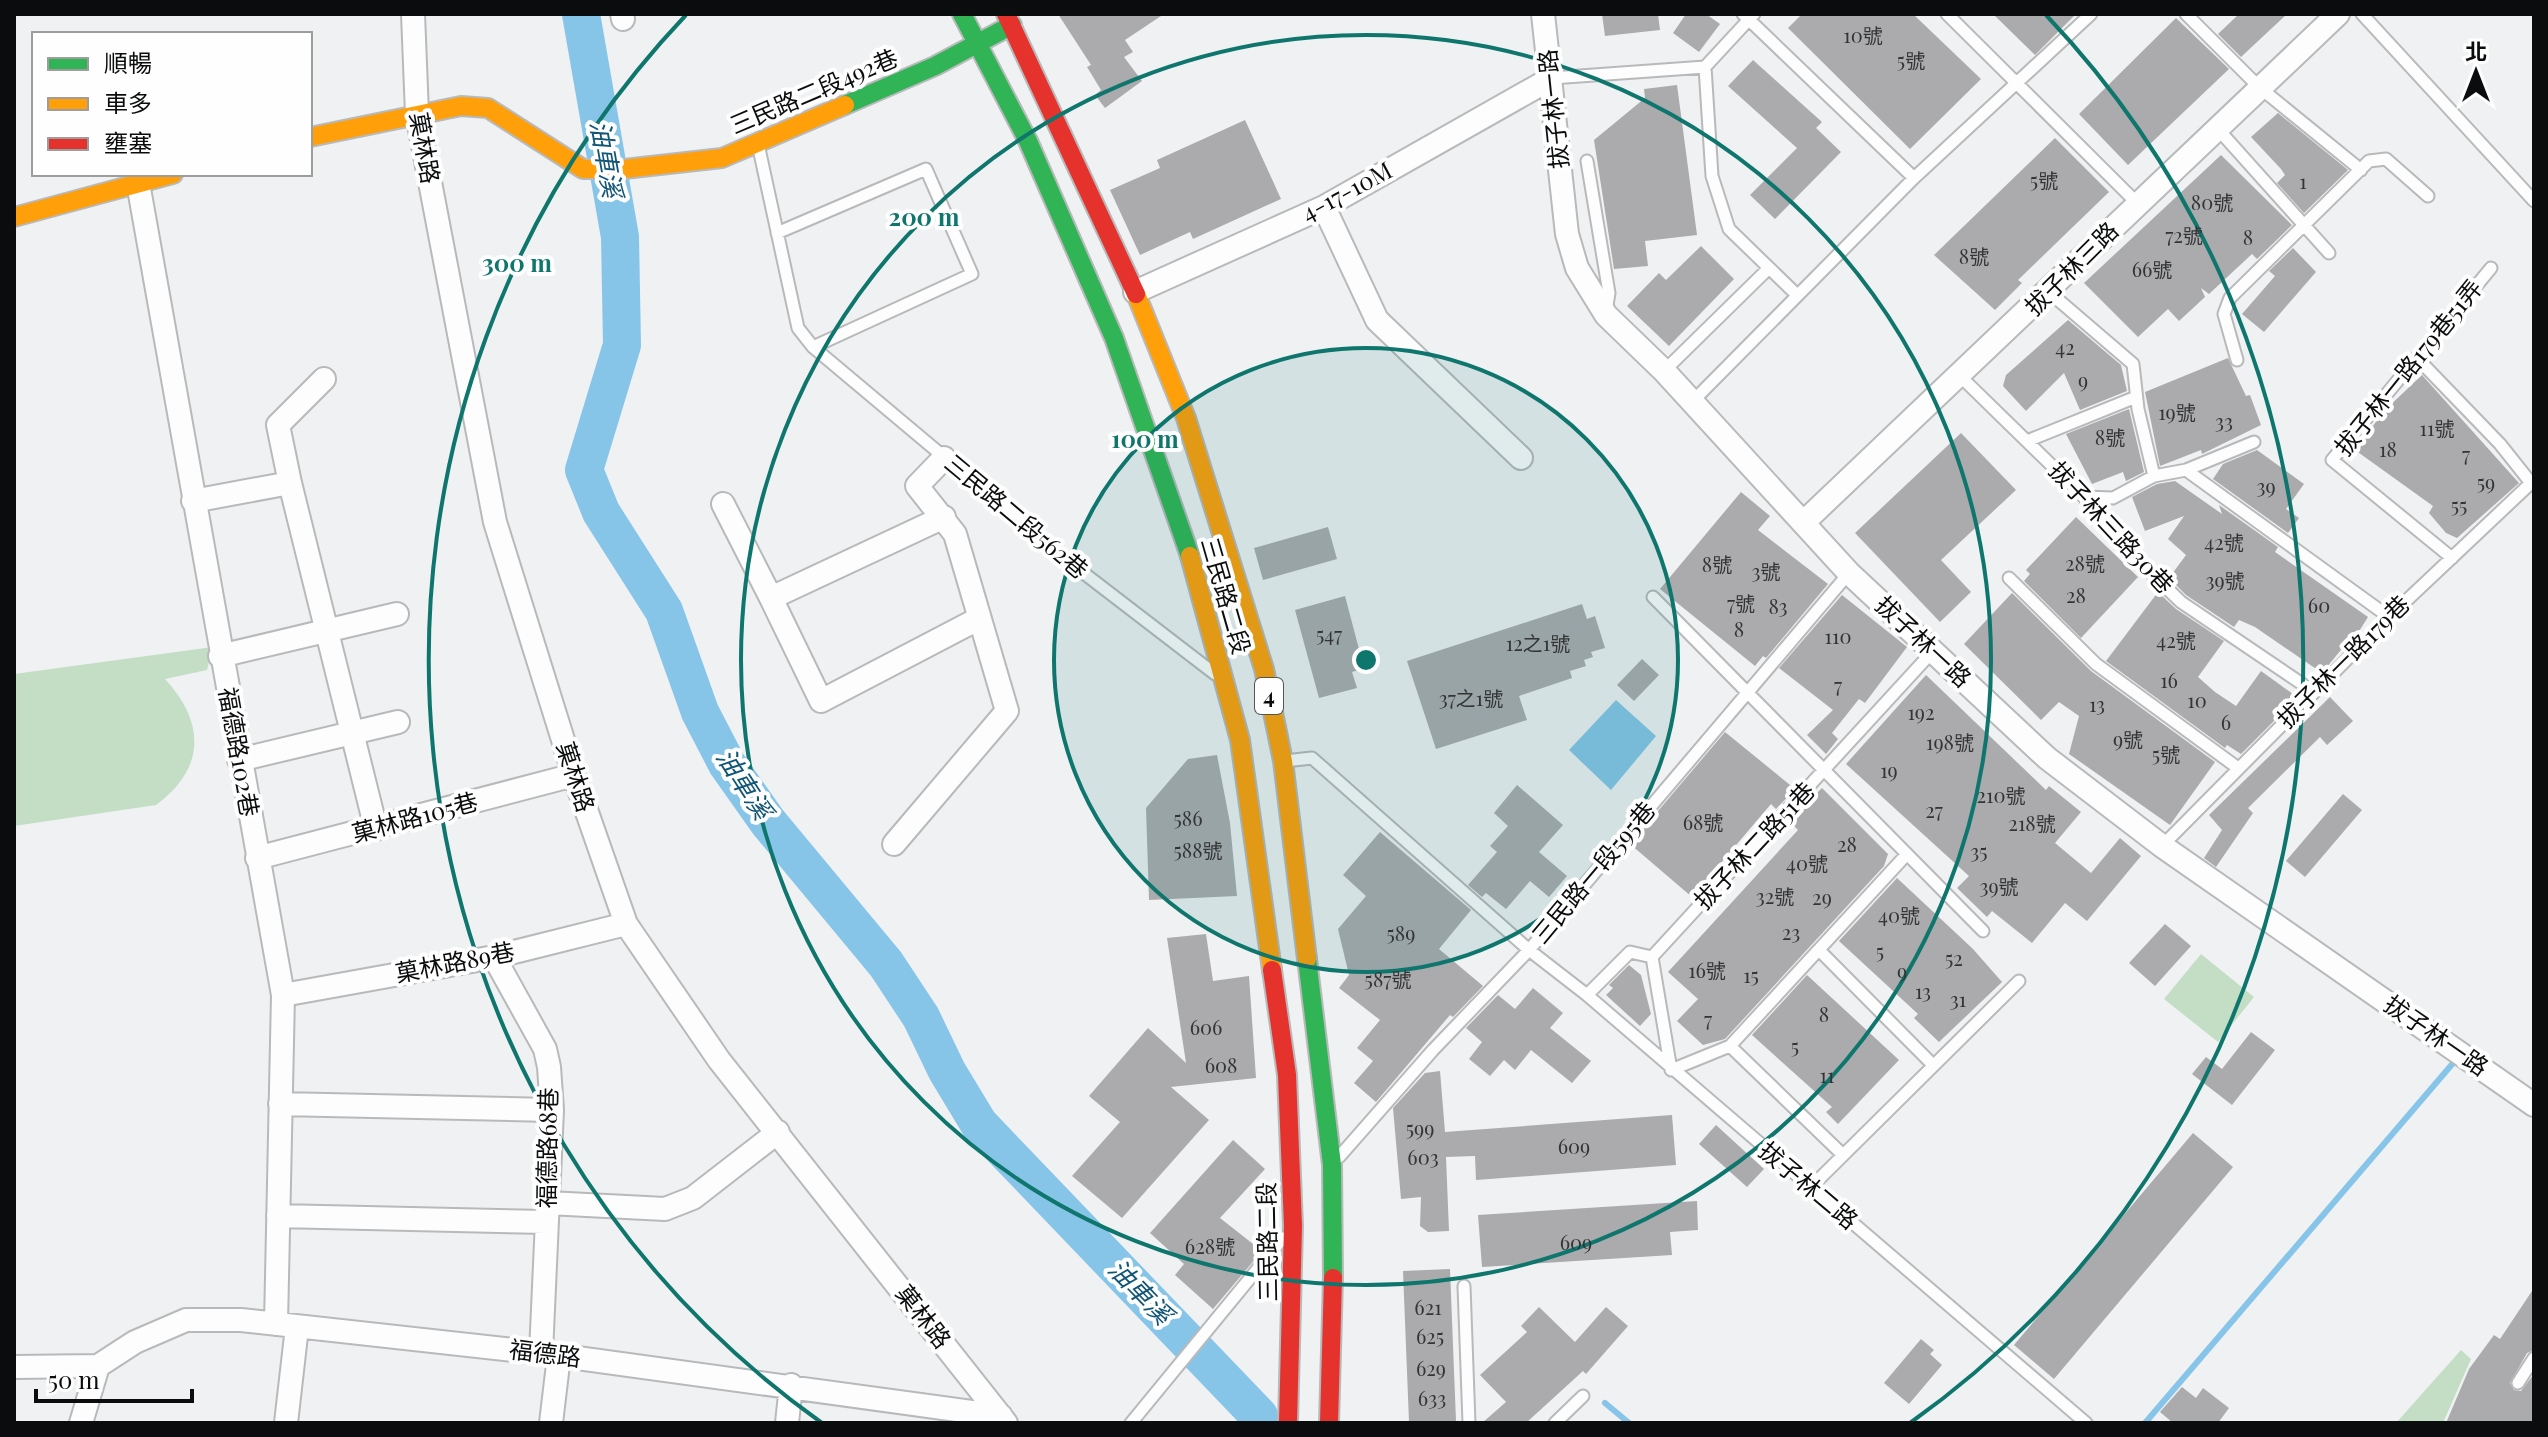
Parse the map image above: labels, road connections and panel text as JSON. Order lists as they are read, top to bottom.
{
  "streets": {
    "main road": ["三民路二段492巷", "三民路二段", "4"],
    "street": [
      "拔子林一路",
      "菓林路",
      "4-17-10M",
      "拔子林三路",
      "福德路102巷",
      "菓林路105巷",
      "菓林路89巷",
      "福德路68巷",
      "福德路"
    ],
    "lane": [
      "拔子林一路179巷51弄",
      "三民路二段562巷",
      "拔子林三路30巷",
      "拔子林一路179巷",
      "拔子林二路51巷",
      "三民路一段595巷",
      "拔子林二路"
    ]
  },
  "crossings": [
    ["三民路二段492巷", "菓林路"],
    ["三民路二段492巷", "三民路二段"],
    ["拔子林一路", "4-17-10M"],
    ["拔子林一路", "拔子林三路"],
    ["拔子林一路", "拔子林一路179巷"],
    ["拔子林一路", "拔子林二路51巷"],
    ["拔子林一路", "三民路一段595巷"],
    ["菓林路", "菓林路105巷"],
    ["菓林路", "菓林路89巷"],
    ["菓林路", "福德路"],
    ["4-17-10M", "三民路二段"],
    ["拔子林三路", "拔子林三路30巷"],
    ["拔子林一路179巷51弄", "拔子林一路179巷"],
    ["三民路二段562巷", "三民路二段"],
    ["拔子林三路30巷", "拔子林一路179巷"],
    ["三民路二段", "三民路一段595巷"],
    ["三民路二段", "拔子林二路"],
    ["福德路102巷", "菓林路105巷"],
    ["福德路102巷", "菓林路89巷"],
    ["福德路102巷", "福德路"],
    ["三民路一段595巷", "拔子林二路"],
    ["菓林路89巷", "福德路68巷"],
    ["福德路68巷", "福德路"]
  ],
  "water": ["油車溪"],
  "house_numbers": [
    "10號",
    "5號",
    "5號",
    "1",
    "80號",
    "72號",
    "8",
    "8號",
    "66號",
    "42",
    "9",
    "19號",
    "33",
    "11號",
    "8號",
    "18",
    "7",
    "59",
    "39",
    "55",
    "42號",
    "28號",
    "8號",
    "3號",
    "39號",
    "28",
    "7號",
    "60",
    "83",
    "8",
    "547",
    "110",
    "42號",
    "12之1號",
    "16",
    "7",
    "37之1號",
    "10",
    "13",
    "192",
    "6",
    "9號",
    "198號",
    "5號",
    "19",
    "210號",
    "27",
    "586",
    "68號",
    "218號",
    "28",
    "588號",
    "35",
    "40號",
    "39號",
    "32號",
    "29",
    "40號",
    "23",
    "589",
    "5",
    "52",
    "16號",
    "9",
    "15",
    "587號",
    "13",
    "31",
    "8",
    "7",
    "606",
    "5",
    "608",
    "11",
    "599",
    "609",
    "603",
    "609",
    "628號",
    "621",
    "625",
    "629",
    "633"
  ],
  "legend": ["順暢", "車多", "壅塞"],
  "scale_bar": "50 m",
  "north": "top",
  "rings": ["200 m", "300 m", "100 m"]
}
